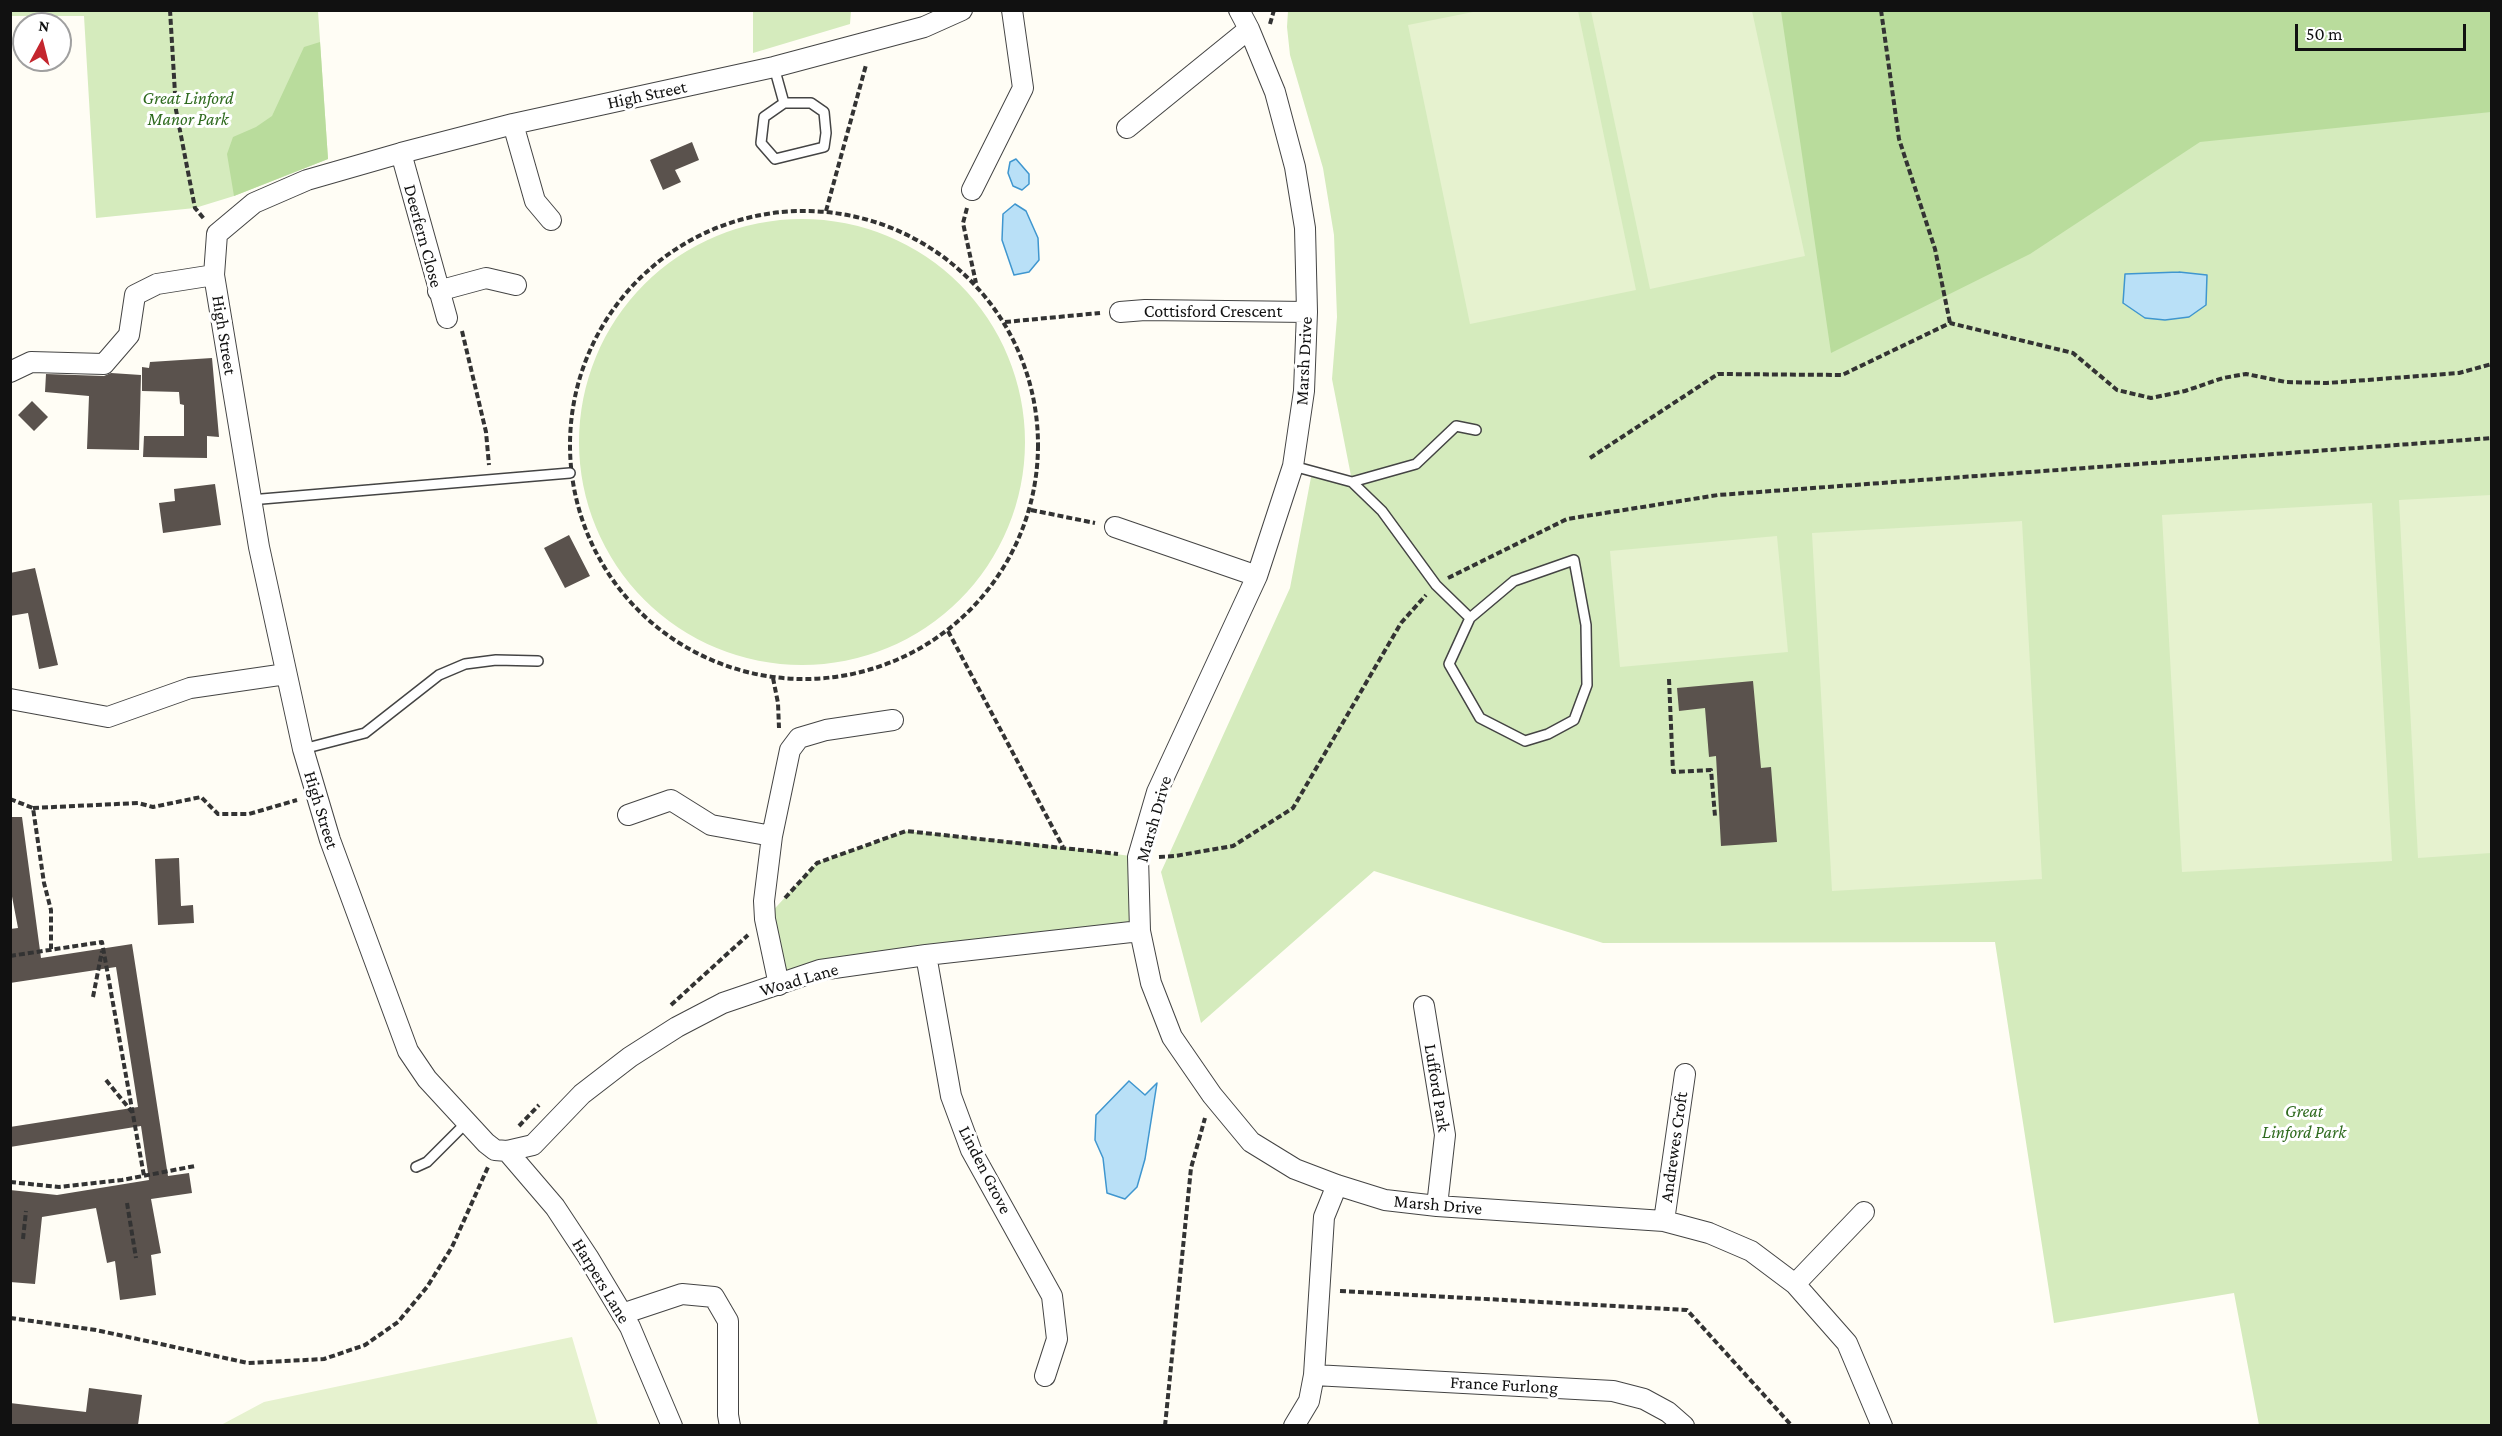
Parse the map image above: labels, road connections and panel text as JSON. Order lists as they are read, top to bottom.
{
  "streets": {
    "street": [
      "High Street",
      "Deerfern Close",
      "Cottisford Crescent",
      "Marsh Drive",
      "Woad Lane",
      "Lufford Park",
      "Andrewes Croft",
      "Linden Grove",
      "Harpers Lane",
      "France Furlong"
    ]
  },
  "crossings": [
    ["High Street", "Deerfern Close"],
    ["High Street", "Woad Lane"],
    ["High Street", "Harpers Lane"],
    ["Cottisford Crescent", "Marsh Drive"],
    ["Marsh Drive", "Woad Lane"],
    ["Marsh Drive", "Lufford Park"],
    ["Marsh Drive", "Andrewes Croft"],
    ["Woad Lane", "Linden Grove"],
    ["Woad Lane", "Harpers Lane"]
  ],
  "parks": ["Great Linford Manor Park", "Great Linford Park"],
  "scale_bar": "50 m",
  "north": "top"
}
